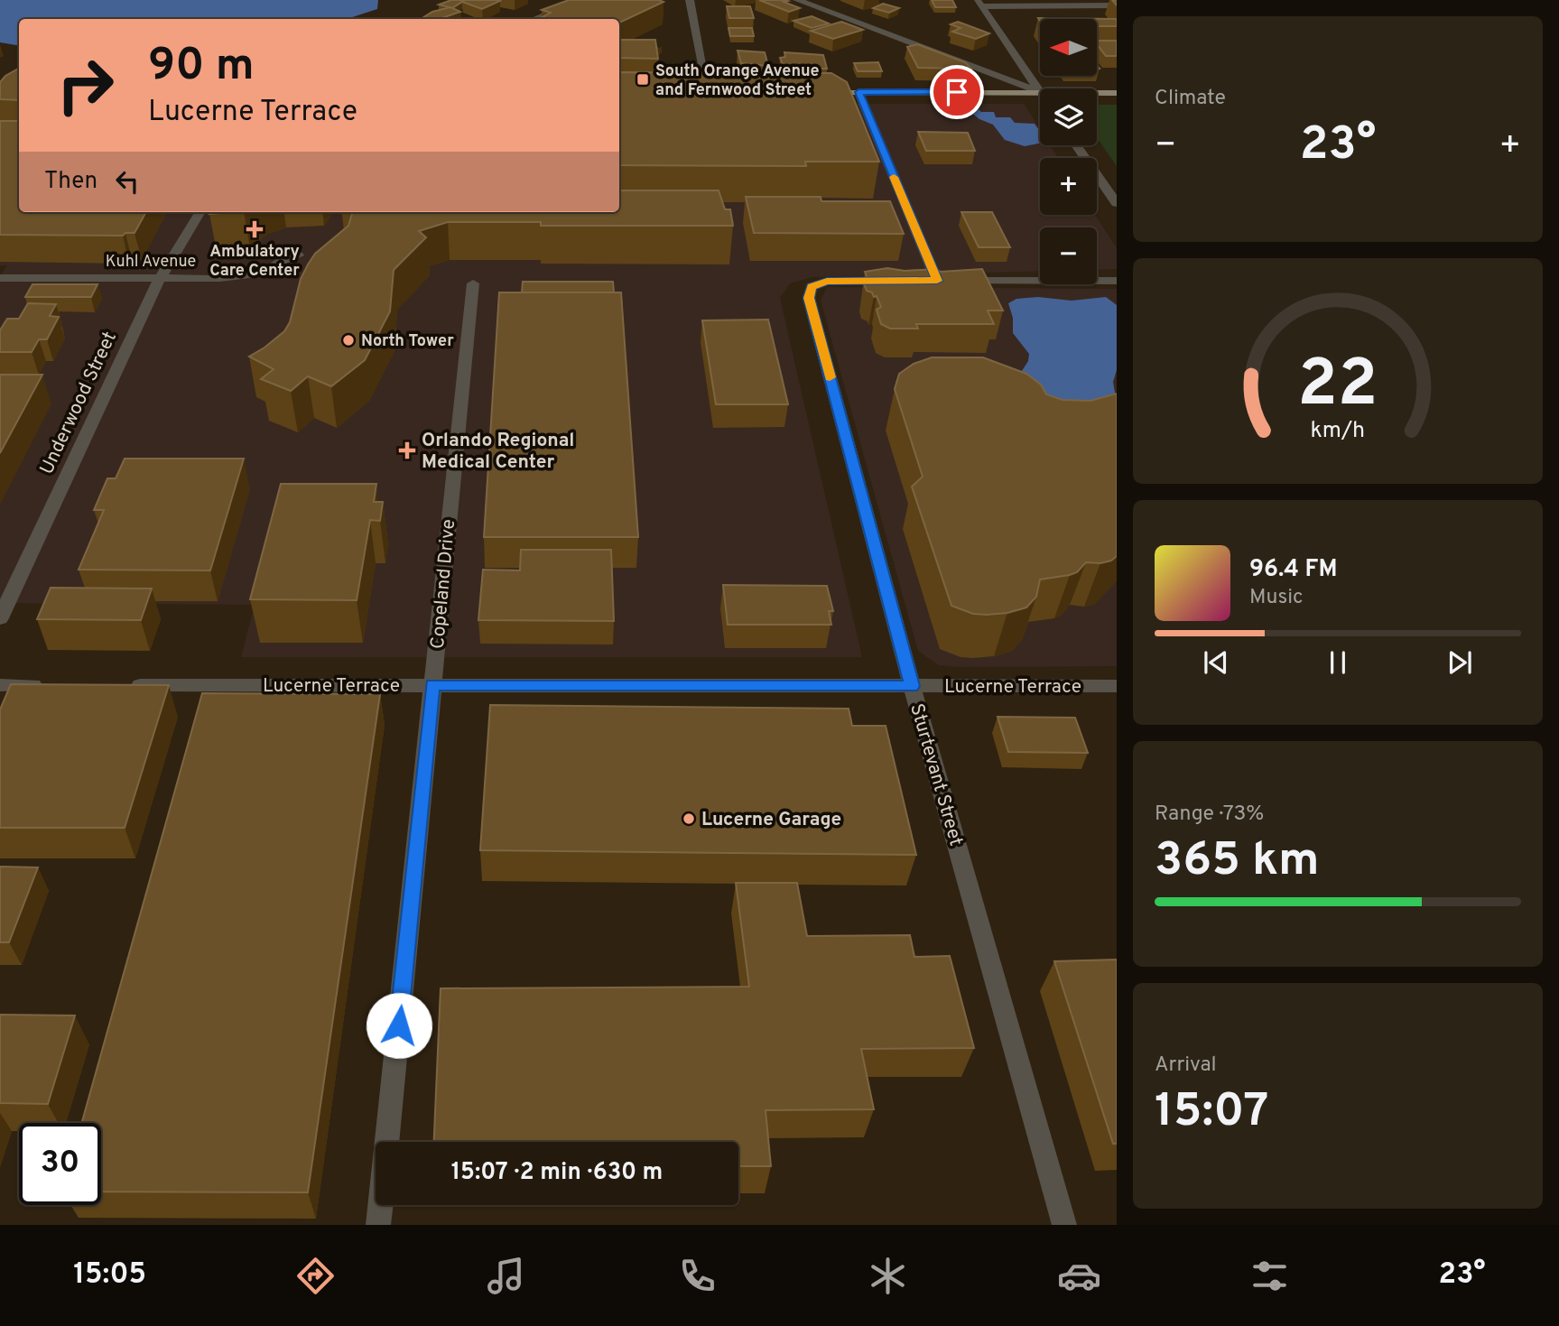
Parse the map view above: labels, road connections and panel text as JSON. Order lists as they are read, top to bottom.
{
  "streets": {
    "street": [
      "Kuhl Avenue",
      "Underwood Street",
      "Copeland Drive",
      "Lucerne Terrace",
      "Sturtevant Street"
    ]
  },
  "crossings": [
    ["Kuhl Avenue", "Underwood Street"],
    ["Copeland Drive", "Lucerne Terrace"],
    ["Lucerne Terrace", "Sturtevant Street"]
  ],
  "places": {
    "transit": ["South Orange Avenue and Fernwood Street"],
    "health": ["Ambulatory Care Center", "Orlando Regional Medical Center"],
    "other": ["North Tower", "Lucerne Garage"]
  },
  "north": "left",
  "page": {
    "tile": [
      "Climate",
      ["Range · 73%", "365 km"],
      ["Arrival", "15:07"]
    ],
    "map_buttons": ["+", "−"],
    "turn": ["90 m", "Lucerne Terrace"],
    "heat": ["−", "23°", "+"],
    "then": "Then",
    "song": ["96.4 FM", "Music"],
    "limit": "30",
    "trip": "15:07 · 2 min · 630 m",
    "tabs": ["15:05", "23°"],
    "gauge": ["22", "km/h"]
  }
}
